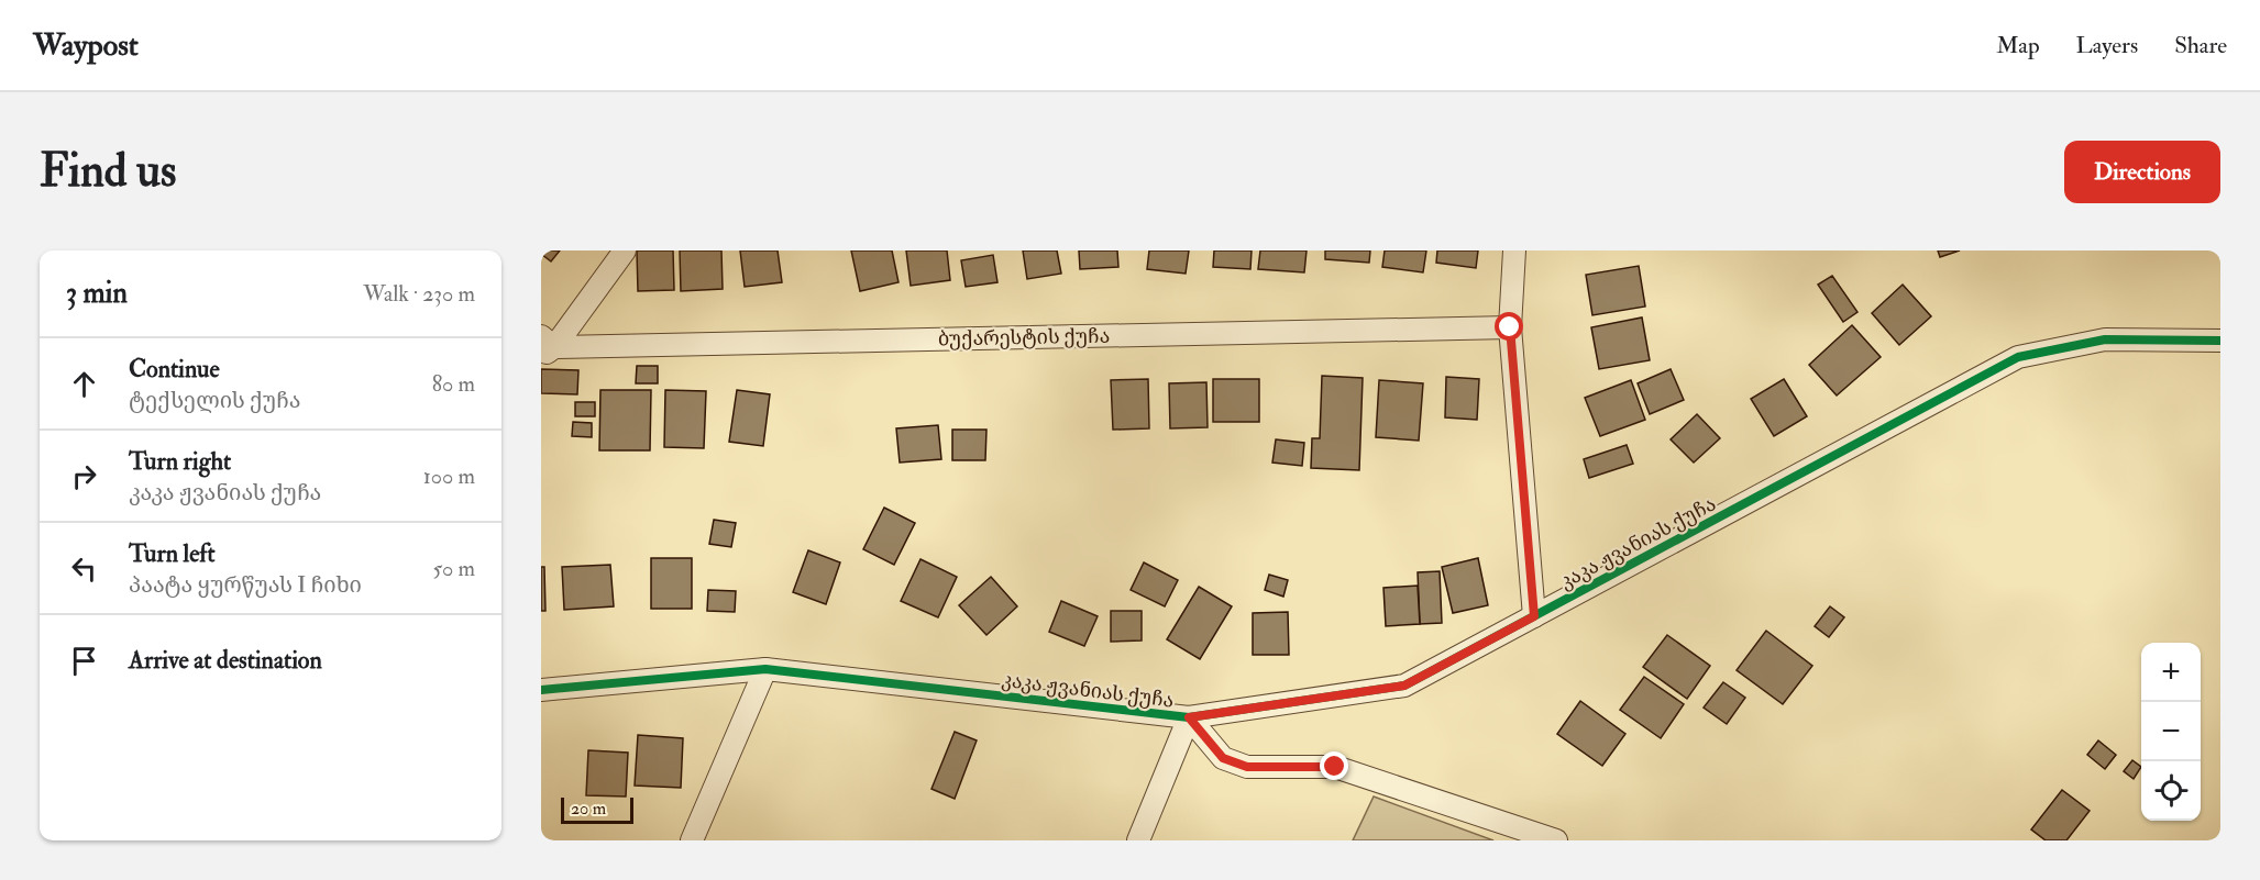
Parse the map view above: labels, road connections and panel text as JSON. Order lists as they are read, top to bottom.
{
  "streets": {
    "street": ["ბუქარესტის ქუჩა", "კაკა ჟვანიას ქუჩა"]
  },
  "scale_bar": "20 m",
  "page": {
    "header": "Waypost",
    "nav": ["Map", "Layers", "Share"],
    "buttons": "Directions",
    "title": "Find us",
    "heading": ["3 min", "Walk · 230 m"],
    "list": [
      ["Continue", "ტექსელის ქუჩა", "80 m"],
      ["Turn right", "კაკა ჟვანიას ქუჩა", "100 m"],
      ["Turn left", "პაატა ყურწუას I ჩიხი", "50 m"],
      "Arrive at destination"
    ],
    "map_buttons": ["+", "−"],
    "scale": "20 m"
  }
}
